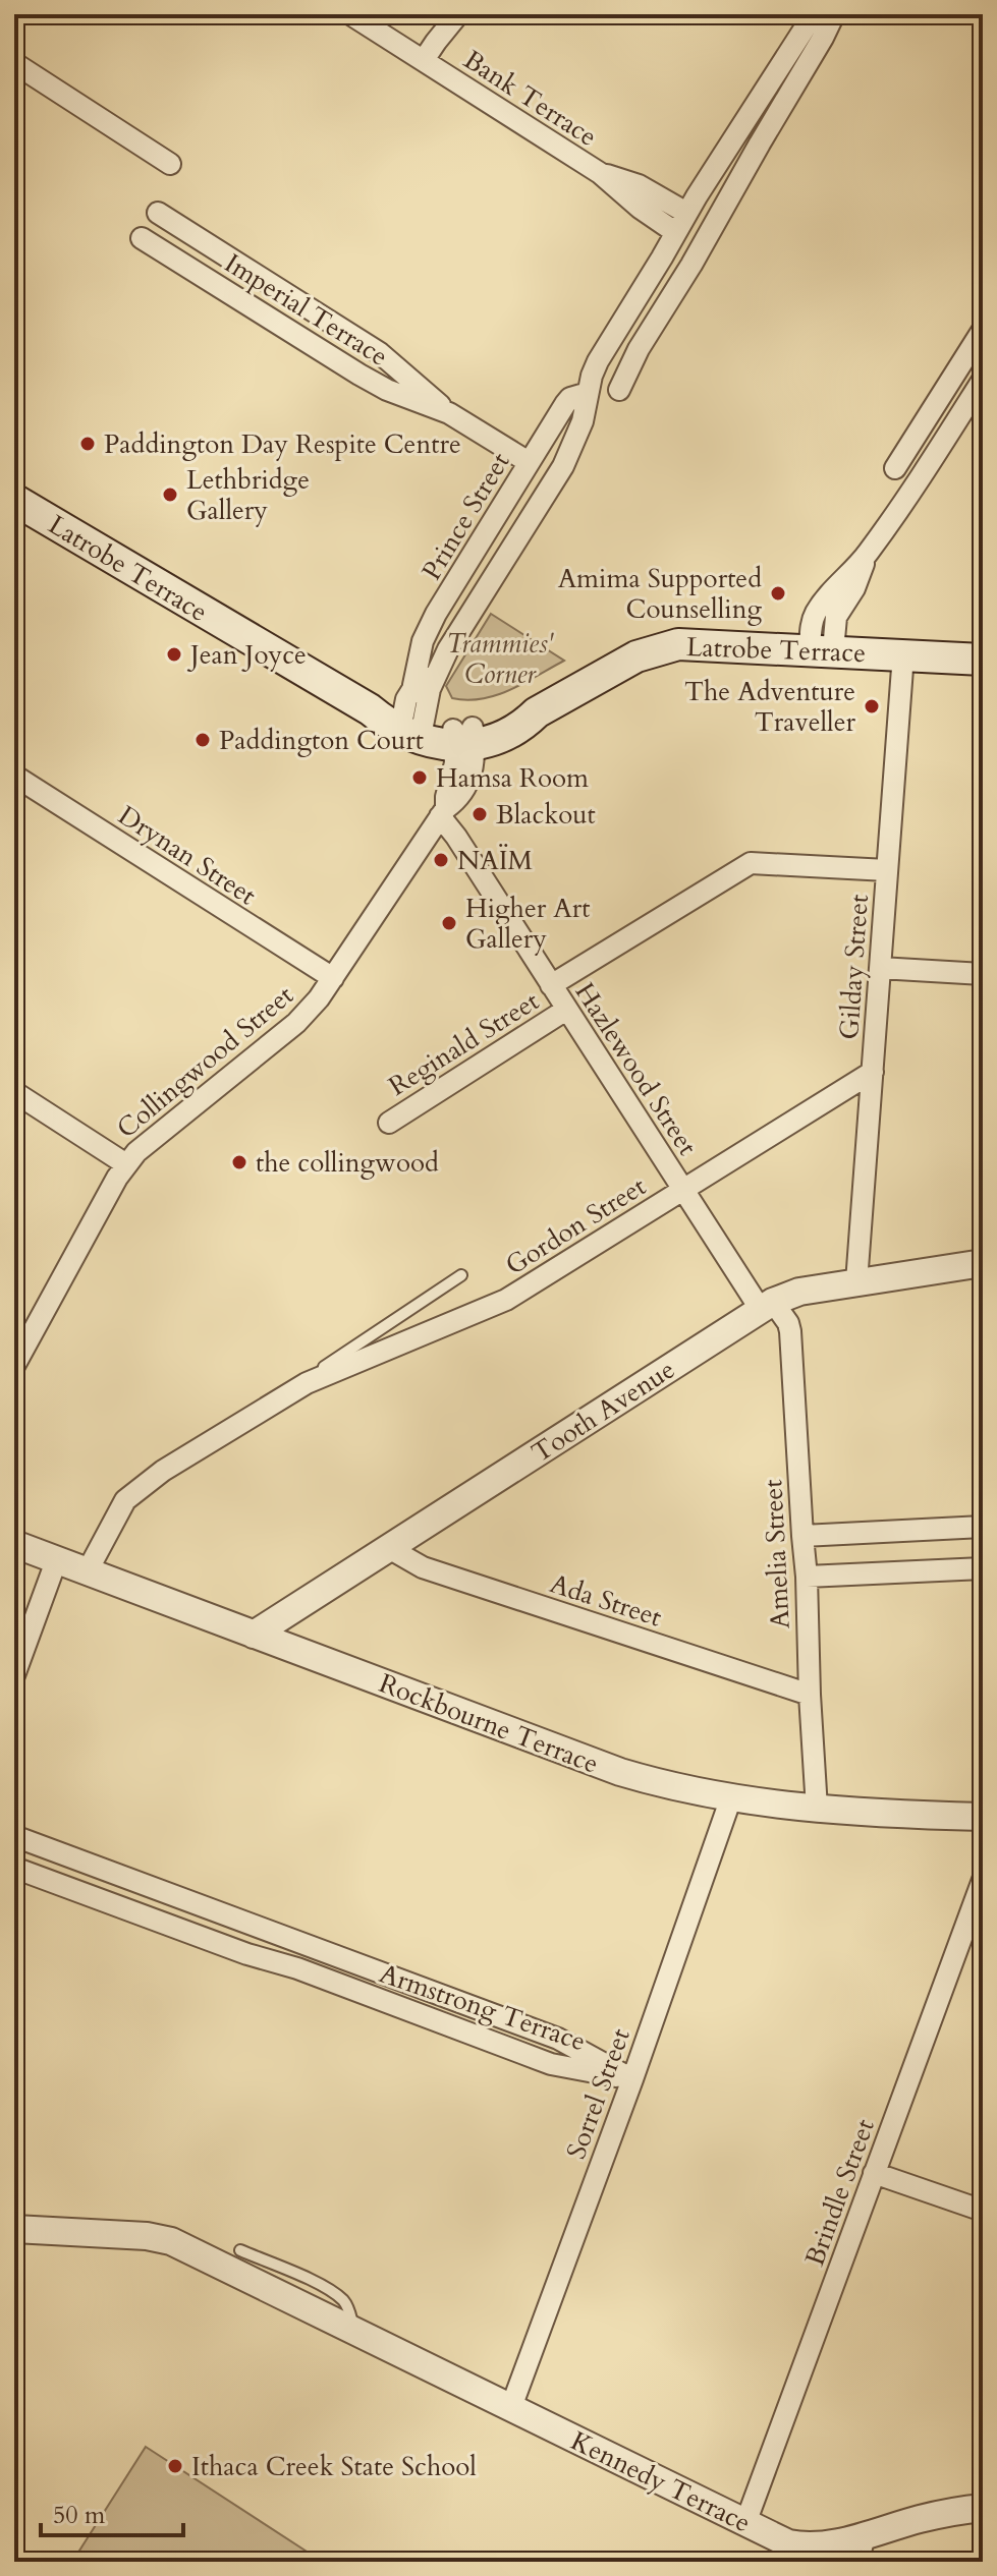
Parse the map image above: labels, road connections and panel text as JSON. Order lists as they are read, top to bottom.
{
  "streets": {
    "main road": ["Latrobe Terrace"],
    "street": [
      "Bank Terrace",
      "Imperial Terrace",
      "Prince Street",
      "Drynan Street",
      "Gilday Street",
      "Reginald Street",
      "Collingwood Street",
      "Hazlewood Street",
      "Gordon Street",
      "Tooth Avenue",
      "Amelia Street",
      "Ada Street",
      "Rockbourne Terrace",
      "Armstrong Terrace",
      "Sorrel Street",
      "Brindle Street",
      "Kennedy Terrace"
    ]
  },
  "crossings": [
    ["Bank Terrace", "Prince Street"],
    ["Imperial Terrace", "Prince Street"],
    ["Prince Street", "Latrobe Terrace"],
    ["Prince Street", "Collingwood Street"],
    ["Latrobe Terrace", "Gilday Street"],
    ["Latrobe Terrace", "Collingwood Street"],
    ["Drynan Street", "Collingwood Street"],
    ["Gilday Street", "Gordon Street"],
    ["Gilday Street", "Tooth Avenue"],
    ["Reginald Street", "Hazlewood Street"],
    ["Collingwood Street", "Hazlewood Street"],
    ["Hazlewood Street", "Gordon Street"],
    ["Hazlewood Street", "Tooth Avenue"],
    ["Hazlewood Street", "Amelia Street"],
    ["Gordon Street", "Rockbourne Terrace"],
    ["Tooth Avenue", "Amelia Street"],
    ["Tooth Avenue", "Ada Street"],
    ["Tooth Avenue", "Rockbourne Terrace"],
    ["Amelia Street", "Ada Street"],
    ["Amelia Street", "Rockbourne Terrace"],
    ["Rockbourne Terrace", "Sorrel Street"],
    ["Armstrong Terrace", "Sorrel Street"],
    ["Sorrel Street", "Kennedy Terrace"],
    ["Brindle Street", "Kennedy Terrace"]
  ],
  "parks": ["Trammies' Corner"],
  "places": [
    "Paddington Day Respite Centre",
    "Lethbridge Gallery",
    "Amima Supported Counselling",
    "Jean Joyce",
    "The Adventure Traveller",
    "Paddington Court",
    "Hamsa Room",
    "Blackout",
    "NAÏM",
    "Higher Art Gallery",
    "the collingwood",
    "Ithaca Creek State School"
  ],
  "scale_bar": "50 m"
}
